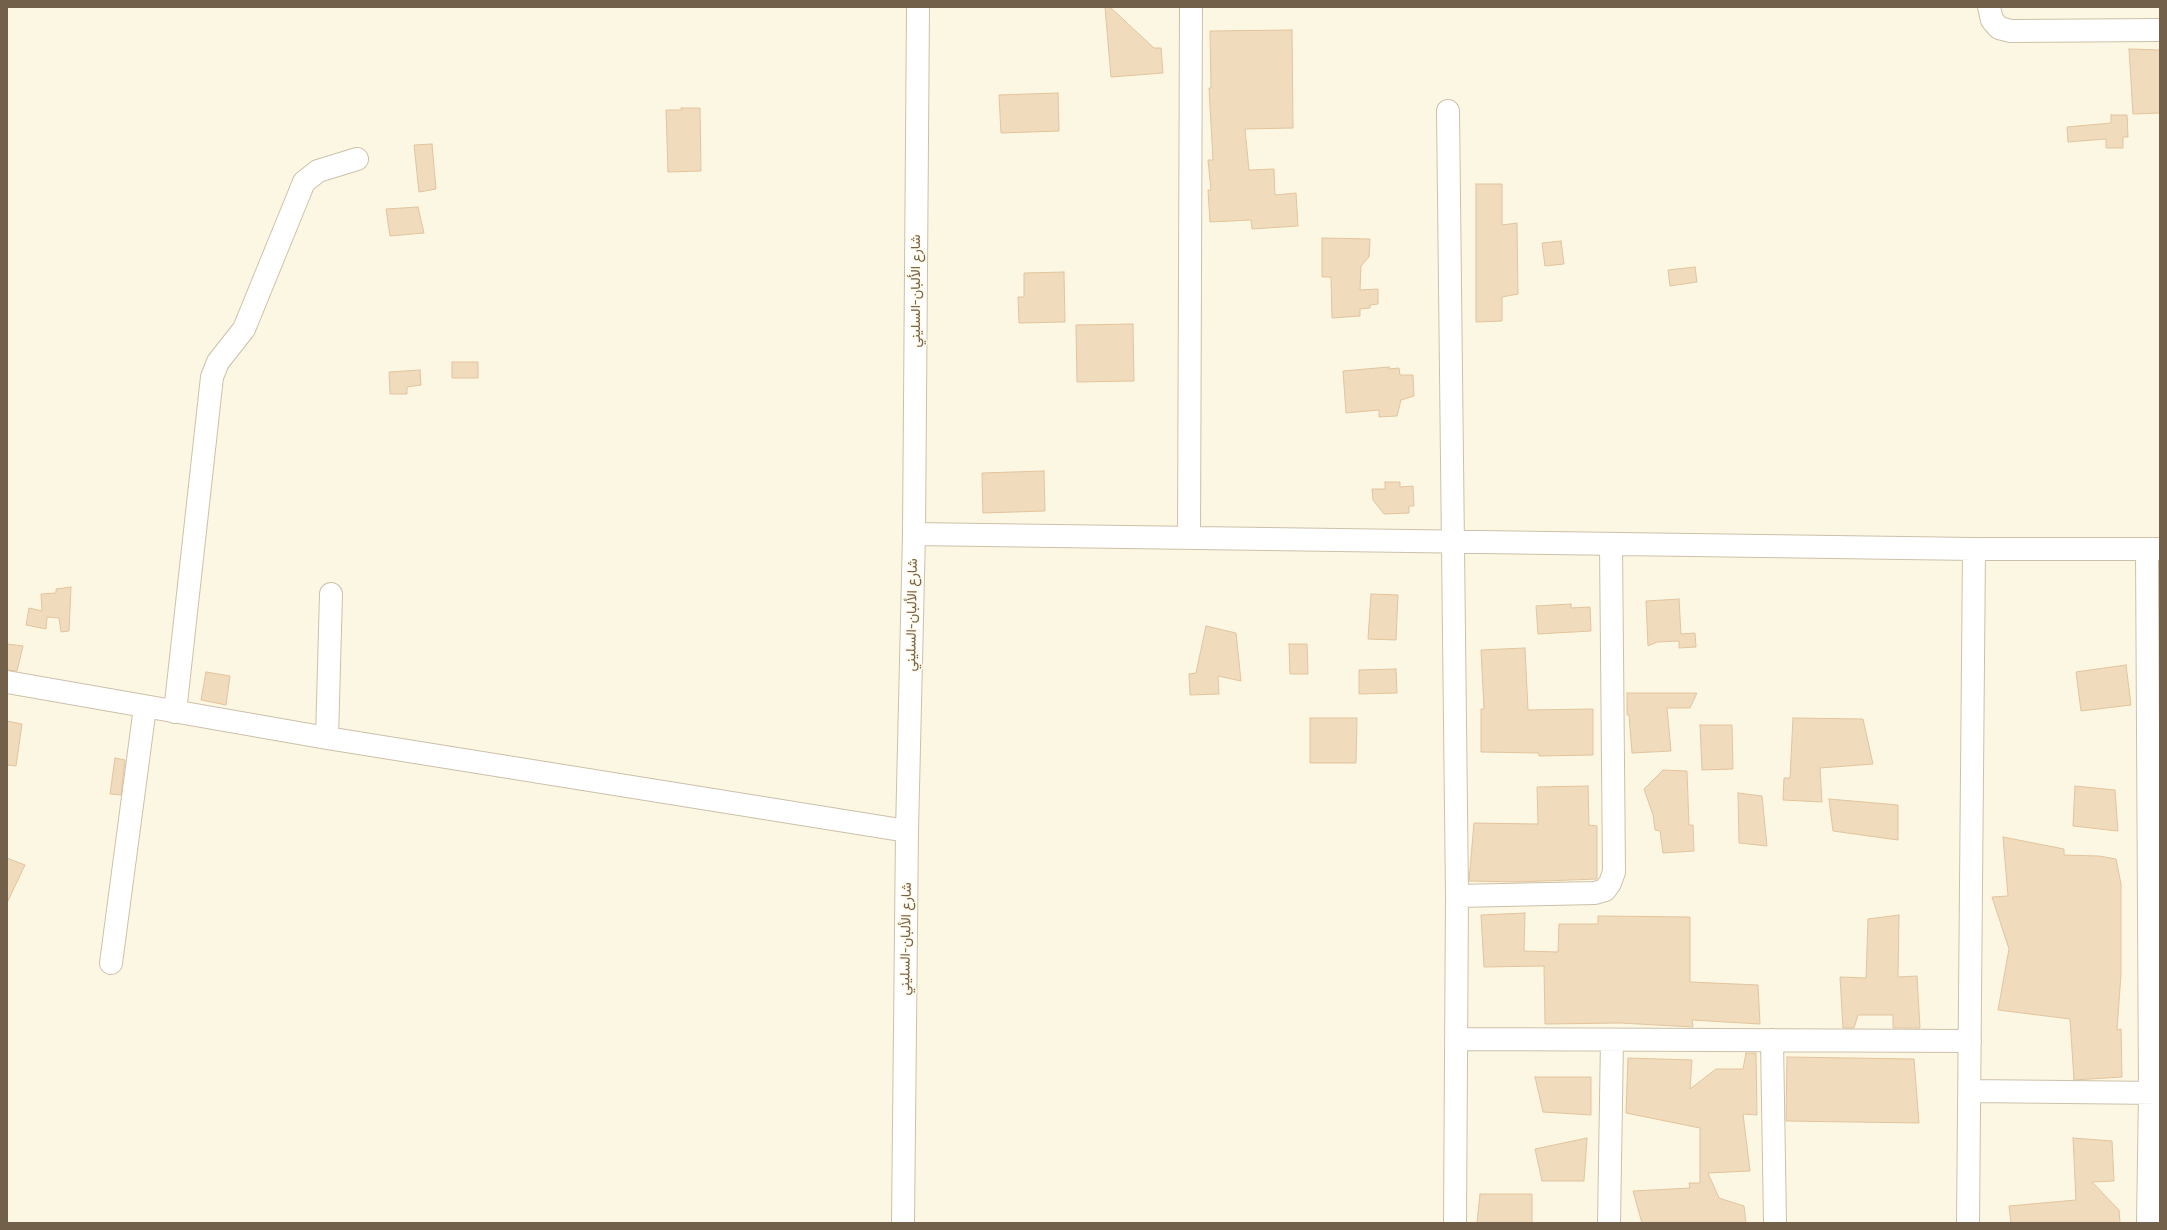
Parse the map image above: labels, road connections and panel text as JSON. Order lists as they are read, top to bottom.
{
  "streets": {
    "street": ["شارع الألبان-السليني"]
  }
}
